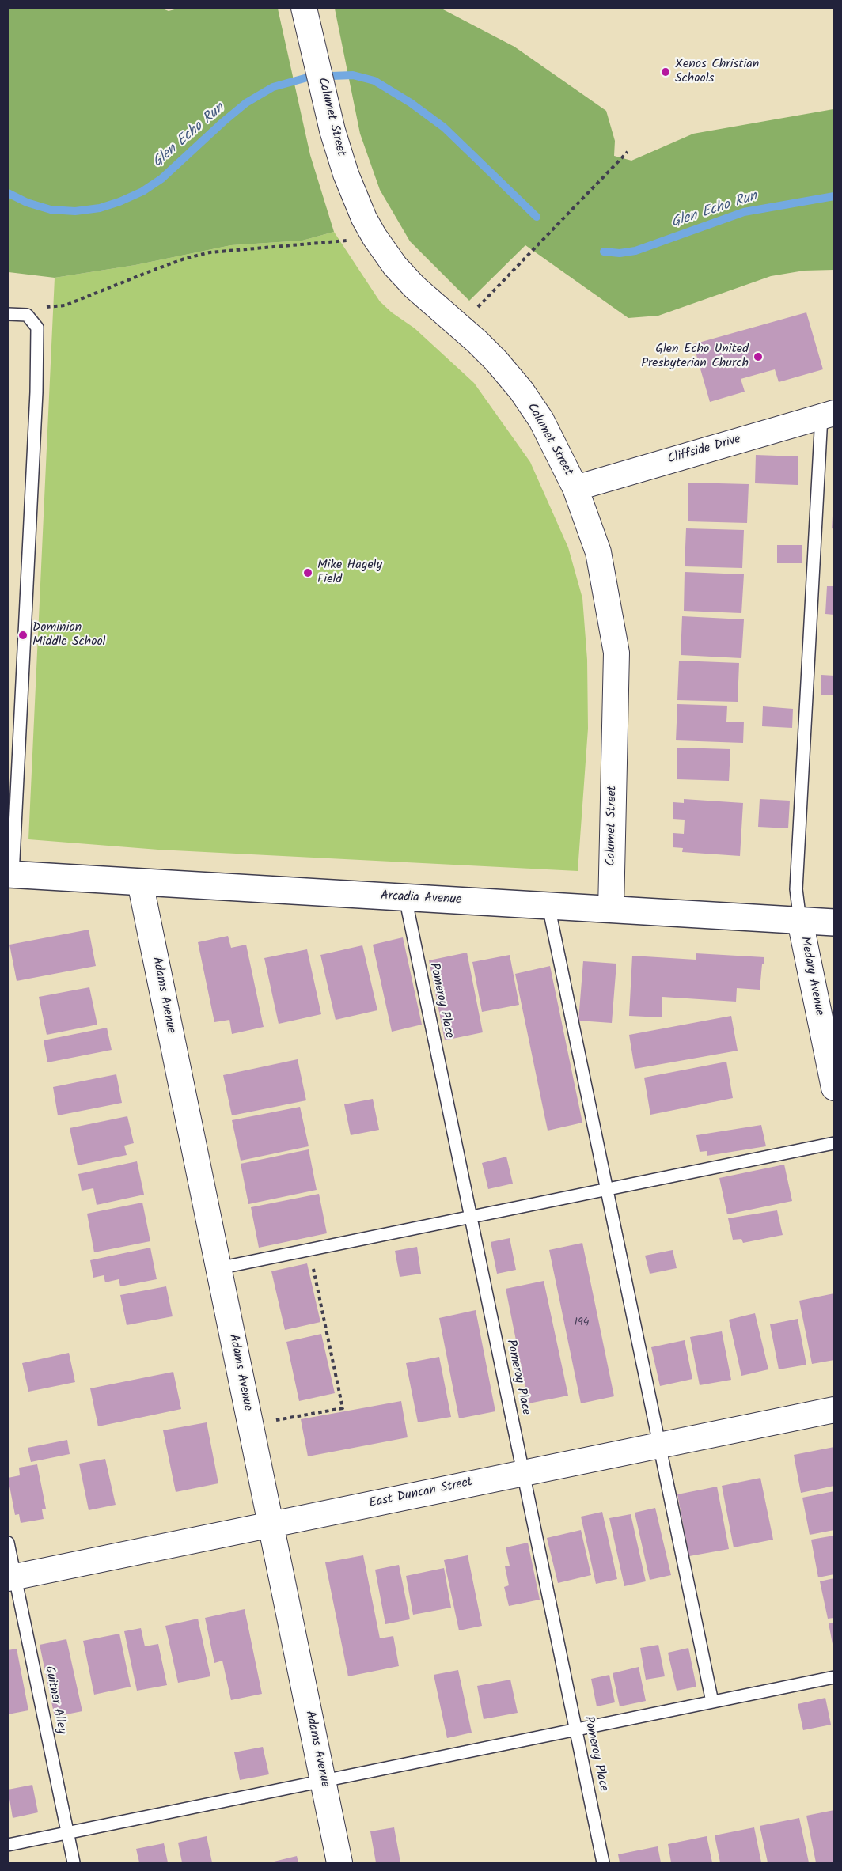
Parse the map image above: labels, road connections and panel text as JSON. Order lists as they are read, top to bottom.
{
  "streets": {
    "street": [
      "Calumet Street",
      "Cliffside Drive",
      "Arcadia Avenue",
      "Medary Avenue",
      "Adams Avenue",
      "East Duncan Street"
    ],
    "lane": ["Pomeroy Place", "Guitner Alley"]
  },
  "crossings": [
    ["Calumet Street", "Cliffside Drive"],
    ["Calumet Street", "Arcadia Avenue"],
    ["Arcadia Avenue", "Medary Avenue"],
    ["Arcadia Avenue", "Adams Avenue"],
    ["Arcadia Avenue", "Pomeroy Place"],
    ["Adams Avenue", "East Duncan Street"],
    ["Pomeroy Place", "East Duncan Street"],
    ["East Duncan Street", "Guitner Alley"]
  ],
  "water": ["Glen Echo Run"],
  "places": [
    "Xenos Christian Schools",
    "Glen Echo United Presbyterian Church",
    "Mike Hagely Field",
    "Dominion Middle School"
  ],
  "house_numbers": ["194"]
}
